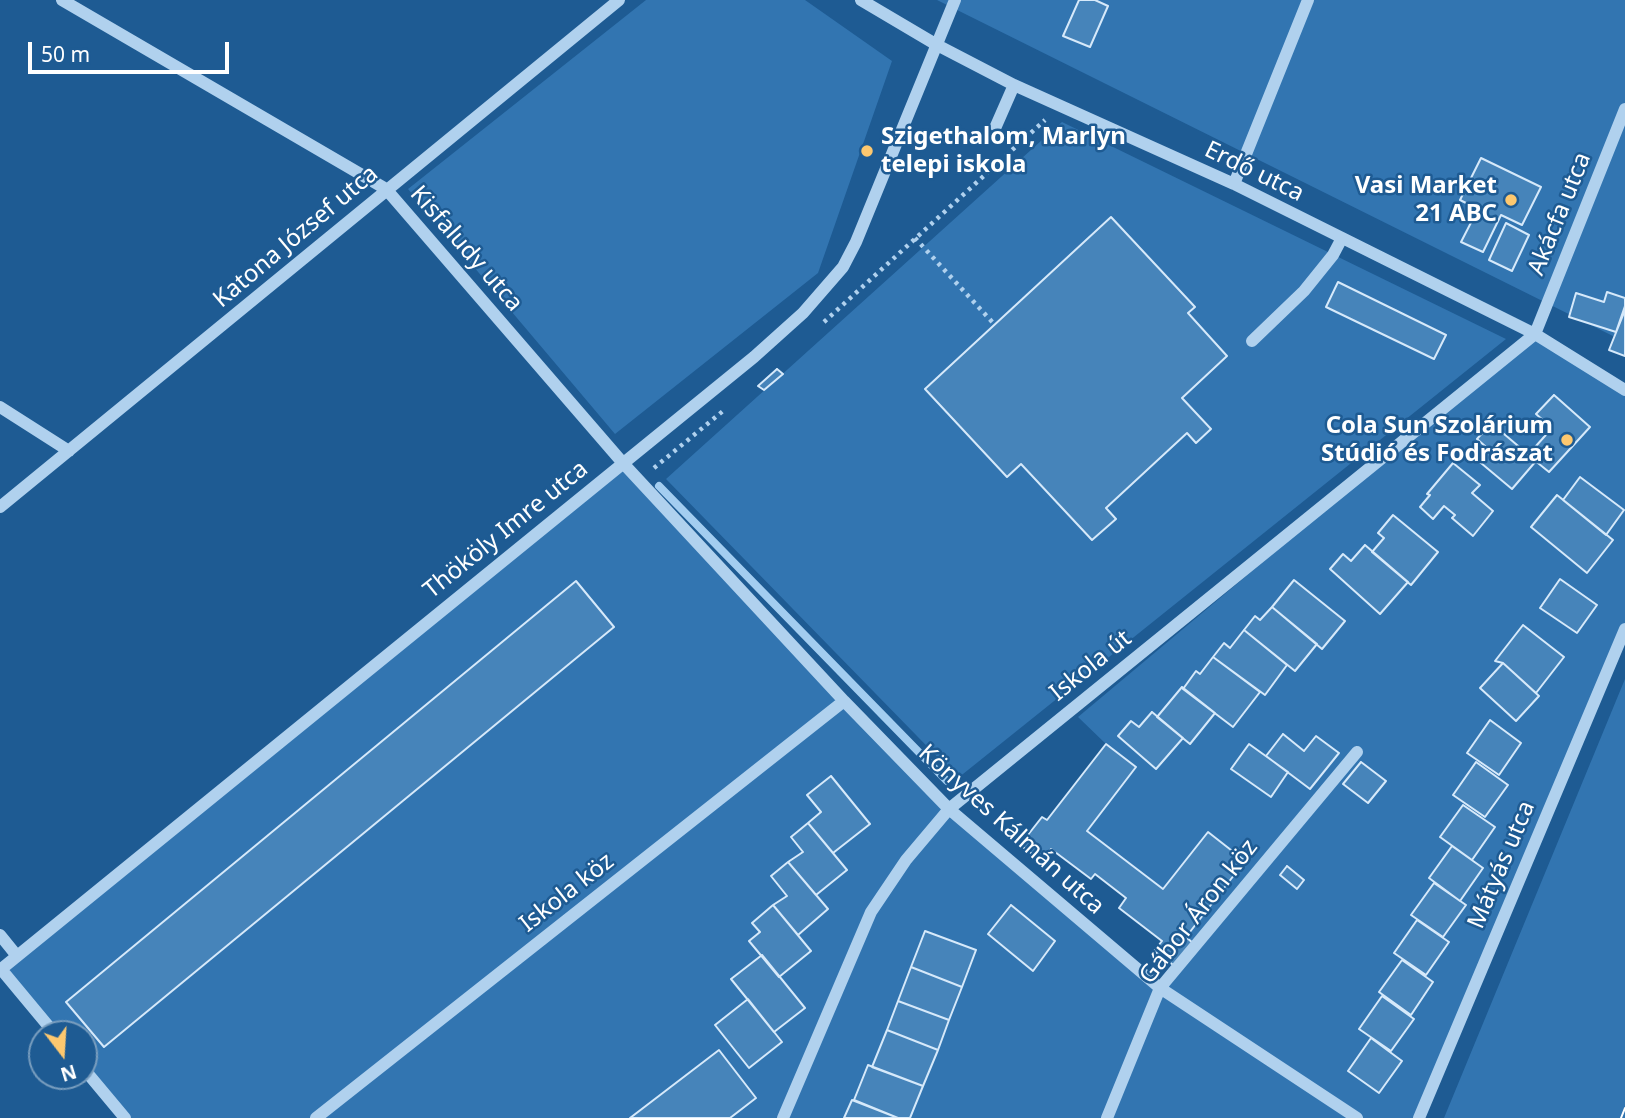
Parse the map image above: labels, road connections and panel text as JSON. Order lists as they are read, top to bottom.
{
  "streets": {
    "street": [
      "Erdő utca",
      "Akácfa utca",
      "Katona József utca",
      "Kisfaludy utca",
      "Thököly Imre utca",
      "Iskola út",
      "Könyves Kálmán utca",
      "Mátyás utca",
      "Iskola köz",
      "Gábor Áron köz"
    ]
  },
  "crossings": [
    ["Erdő utca", "Akácfa utca"],
    ["Erdő utca", "Thököly Imre utca"],
    ["Erdő utca", "Iskola út"],
    ["Akácfa utca", "Iskola út"],
    ["Katona József utca", "Kisfaludy utca"],
    ["Kisfaludy utca", "Thököly Imre utca"],
    ["Kisfaludy utca", "Könyves Kálmán utca"],
    ["Thököly Imre utca", "Könyves Kálmán utca"],
    ["Iskola út", "Könyves Kálmán utca"],
    ["Könyves Kálmán utca", "Iskola köz"],
    ["Könyves Kálmán utca", "Gábor Áron köz"]
  ],
  "places": ["Szigethalom, Marlyn telepi iskola", "Vasi Market 21 ABC", "Cola Sun Szolárium Stúdió és Fodrászat"],
  "scale_bar": "50 m",
  "north": "bottom"
}
